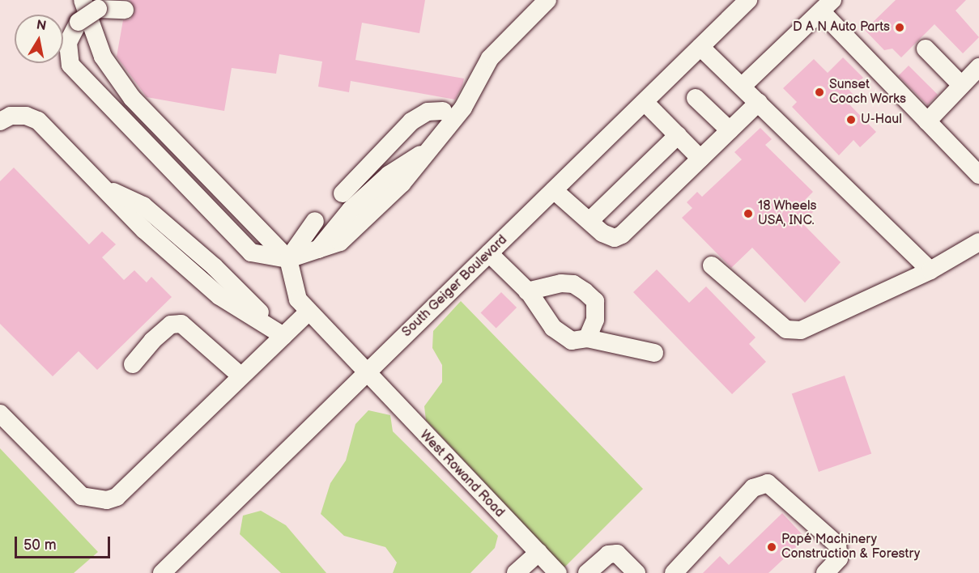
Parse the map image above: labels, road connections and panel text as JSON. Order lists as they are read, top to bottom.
{
  "streets": {
    "street": ["South Geiger Boulevard", "West Rowand Road"]
  },
  "crossings": [
    ["South Geiger Boulevard", "West Rowand Road"]
  ],
  "places": [
    "D A N Auto Parts",
    "Sunset Coach Works",
    "U-Haul",
    "18 Wheels USA, INC.",
    "Papé Machinery Construction & Forestry"
  ],
  "scale_bar": "50 m",
  "north": "top"
}
